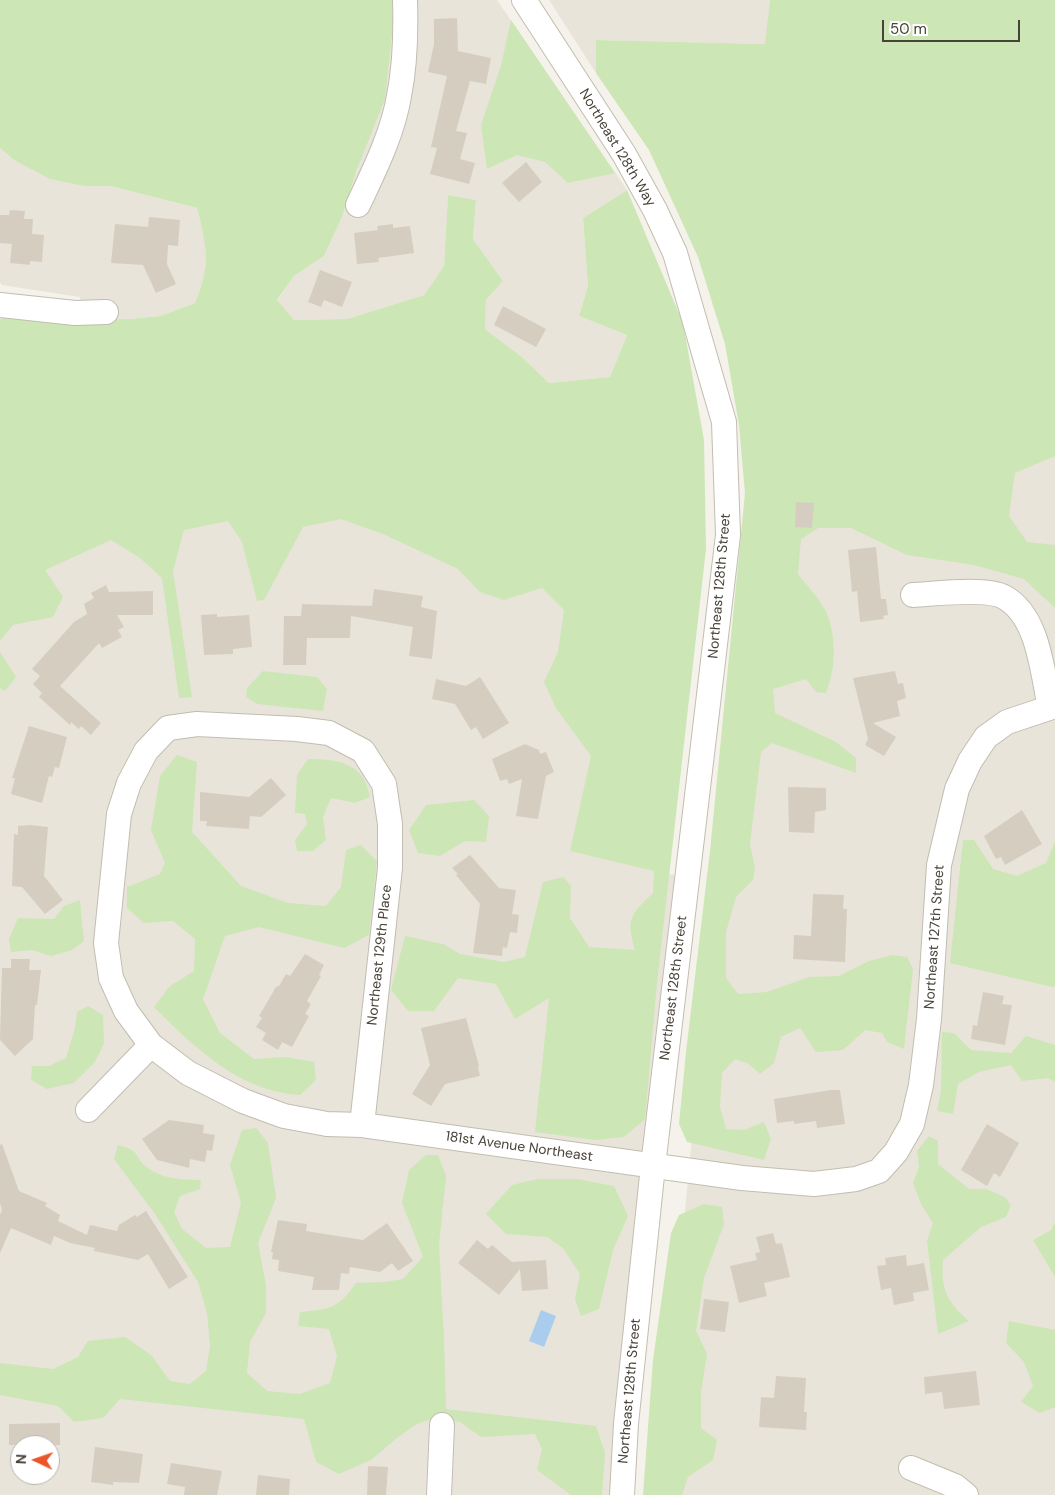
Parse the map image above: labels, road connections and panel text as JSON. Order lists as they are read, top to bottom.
{
  "streets": {
    "street": [
      "Northeast 128th Way",
      "Northeast 128th Street",
      "Northeast 127th Street",
      "Northeast 129th Place",
      "181st Avenue Northeast"
    ]
  },
  "crossings": [
    ["Northeast 128th Way", "Northeast 128th Street"],
    ["Northeast 128th Street", "181st Avenue Northeast"],
    ["Northeast 127th Street", "181st Avenue Northeast"],
    ["Northeast 129th Place", "181st Avenue Northeast"]
  ],
  "scale_bar": "50 m",
  "north": "left"
}
